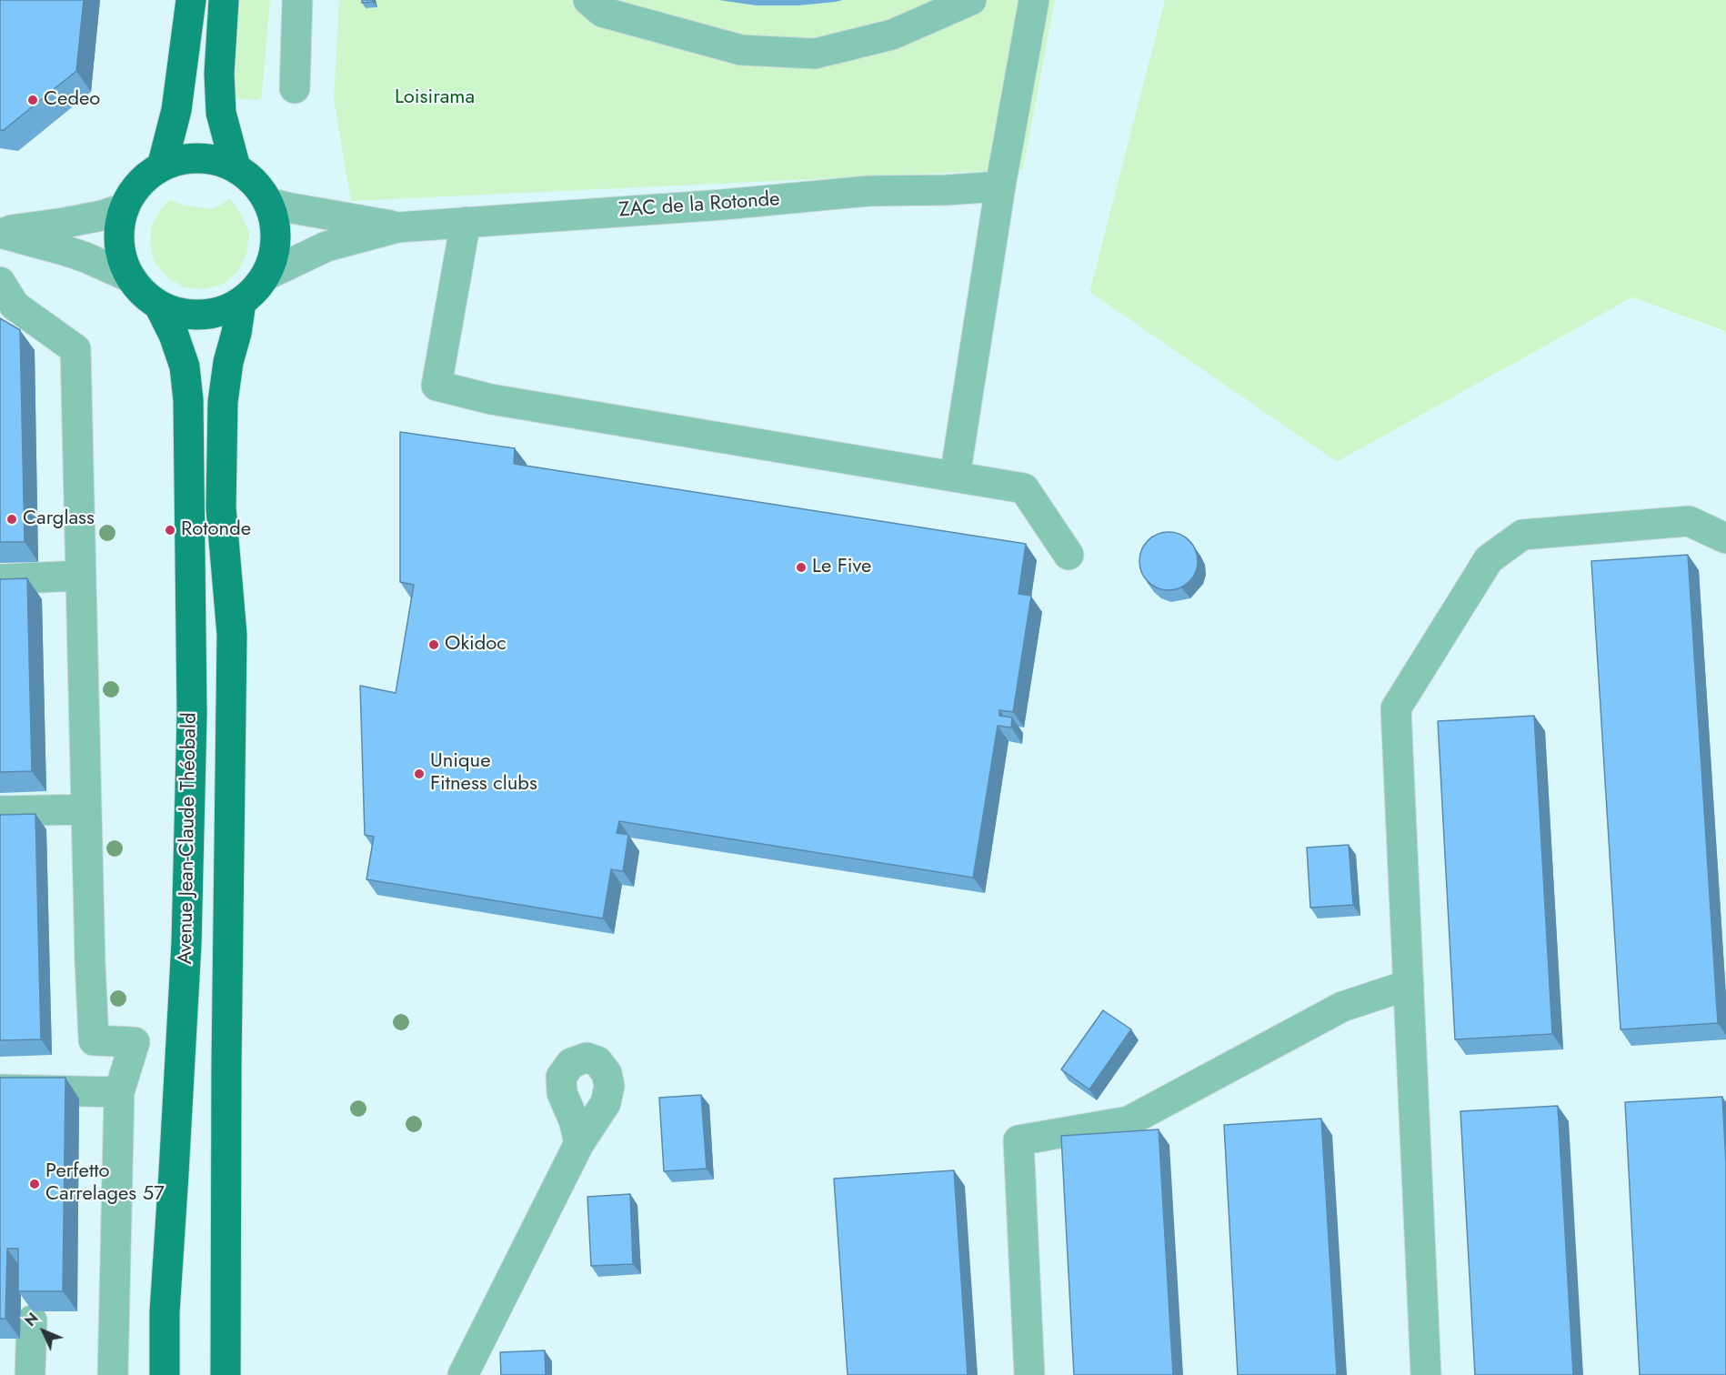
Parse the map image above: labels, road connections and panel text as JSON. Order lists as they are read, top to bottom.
{
  "streets": {
    "main road": ["Avenue Jean-Claude Théobald"],
    "street": ["ZAC de la Rotonde"]
  },
  "crossings": [
    ["ZAC de la Rotonde", "Avenue Jean-Claude Théobald"]
  ],
  "parks": ["Loisirama"],
  "places": [
    "Cedeo",
    "Carglass",
    "Rotonde",
    "Le Five",
    "Okidoc",
    "Unique Fitness clubs",
    "Perfetto Carrelages 57"
  ],
  "north": "top left"
}
